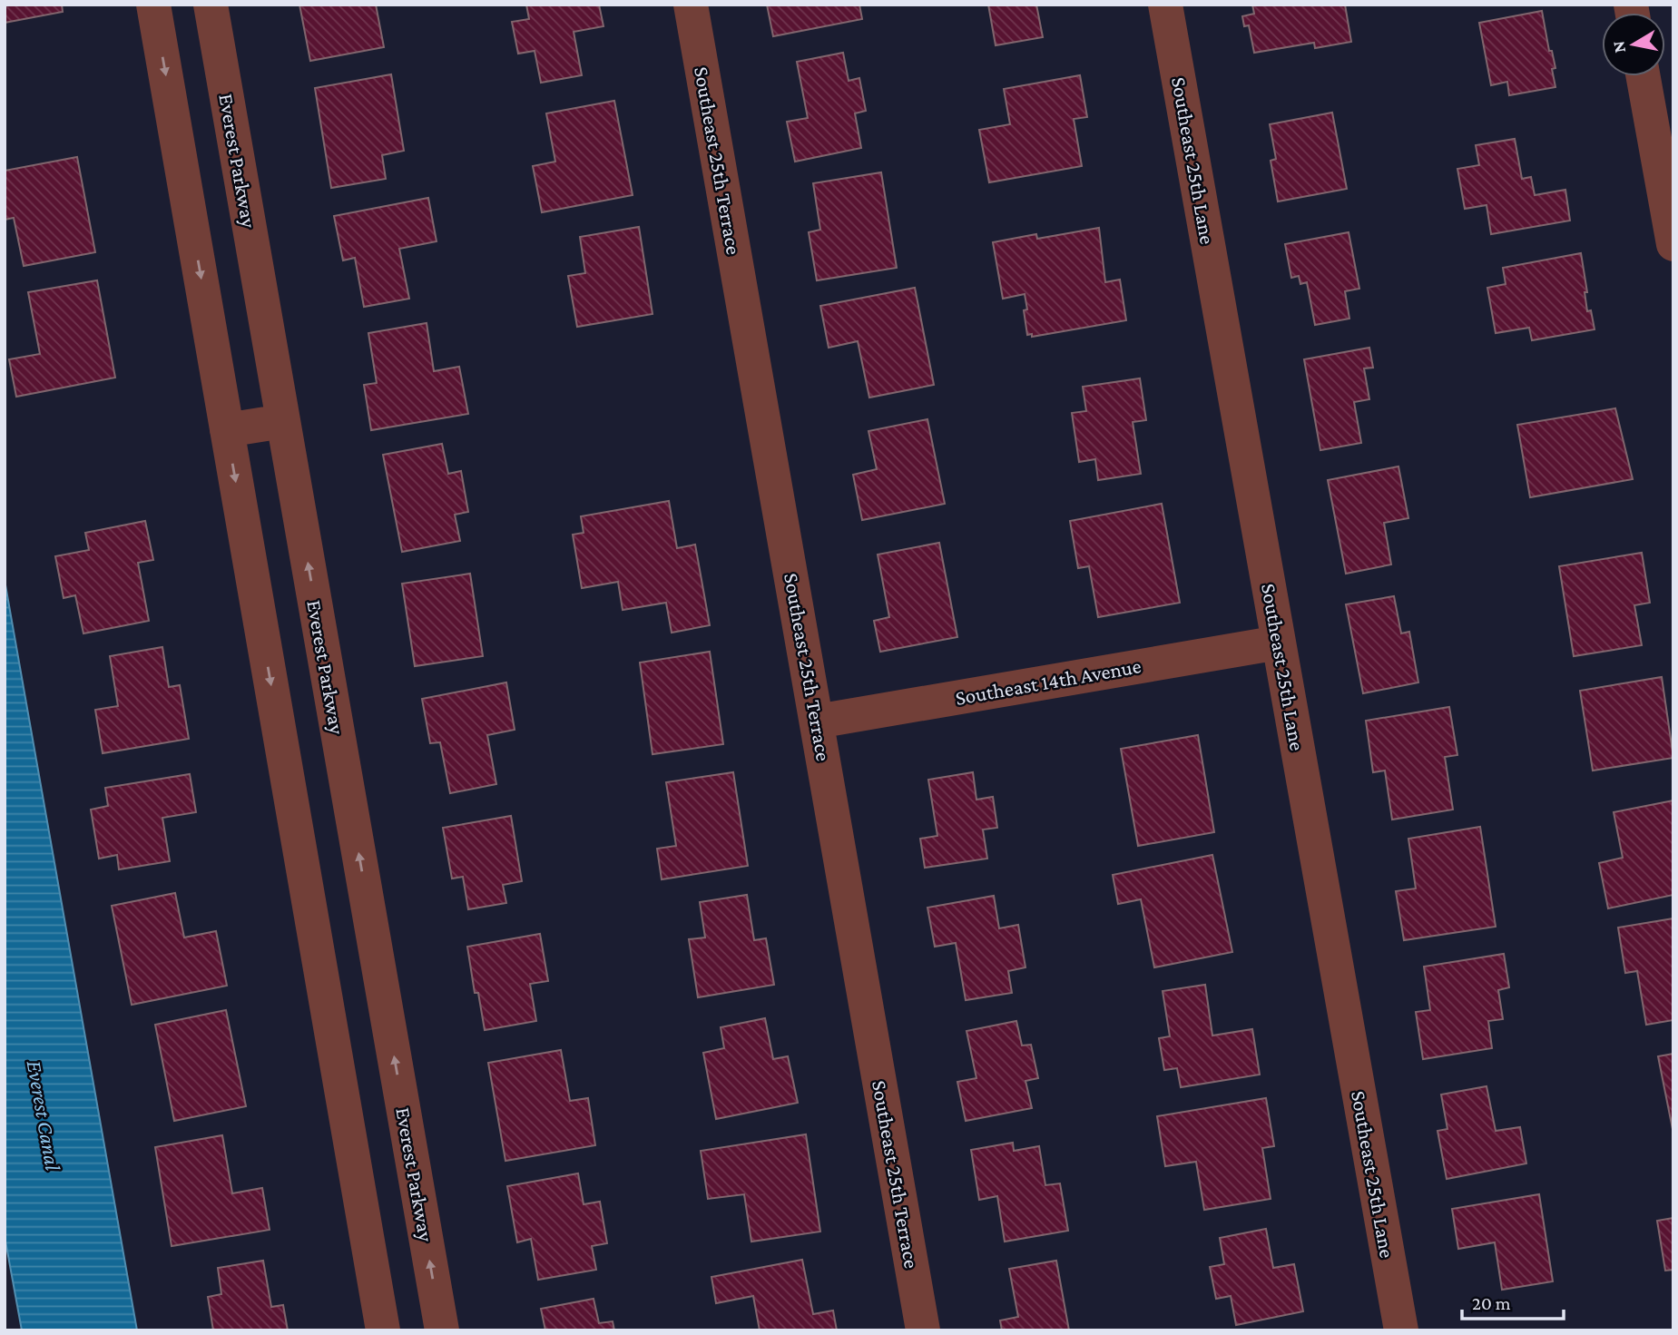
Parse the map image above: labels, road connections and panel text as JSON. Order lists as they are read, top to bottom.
{
  "streets": {
    "street": [
      "Everest Parkway",
      "Southeast 25th Terrace",
      "Southeast 25th Lane",
      "Southeast 14th Avenue"
    ]
  },
  "crossings": [
    ["Southeast 25th Terrace", "Southeast 14th Avenue"],
    ["Southeast 25th Lane", "Southeast 14th Avenue"]
  ],
  "water": ["Everest Canal"],
  "scale_bar": "20 m",
  "north": "left"
}
